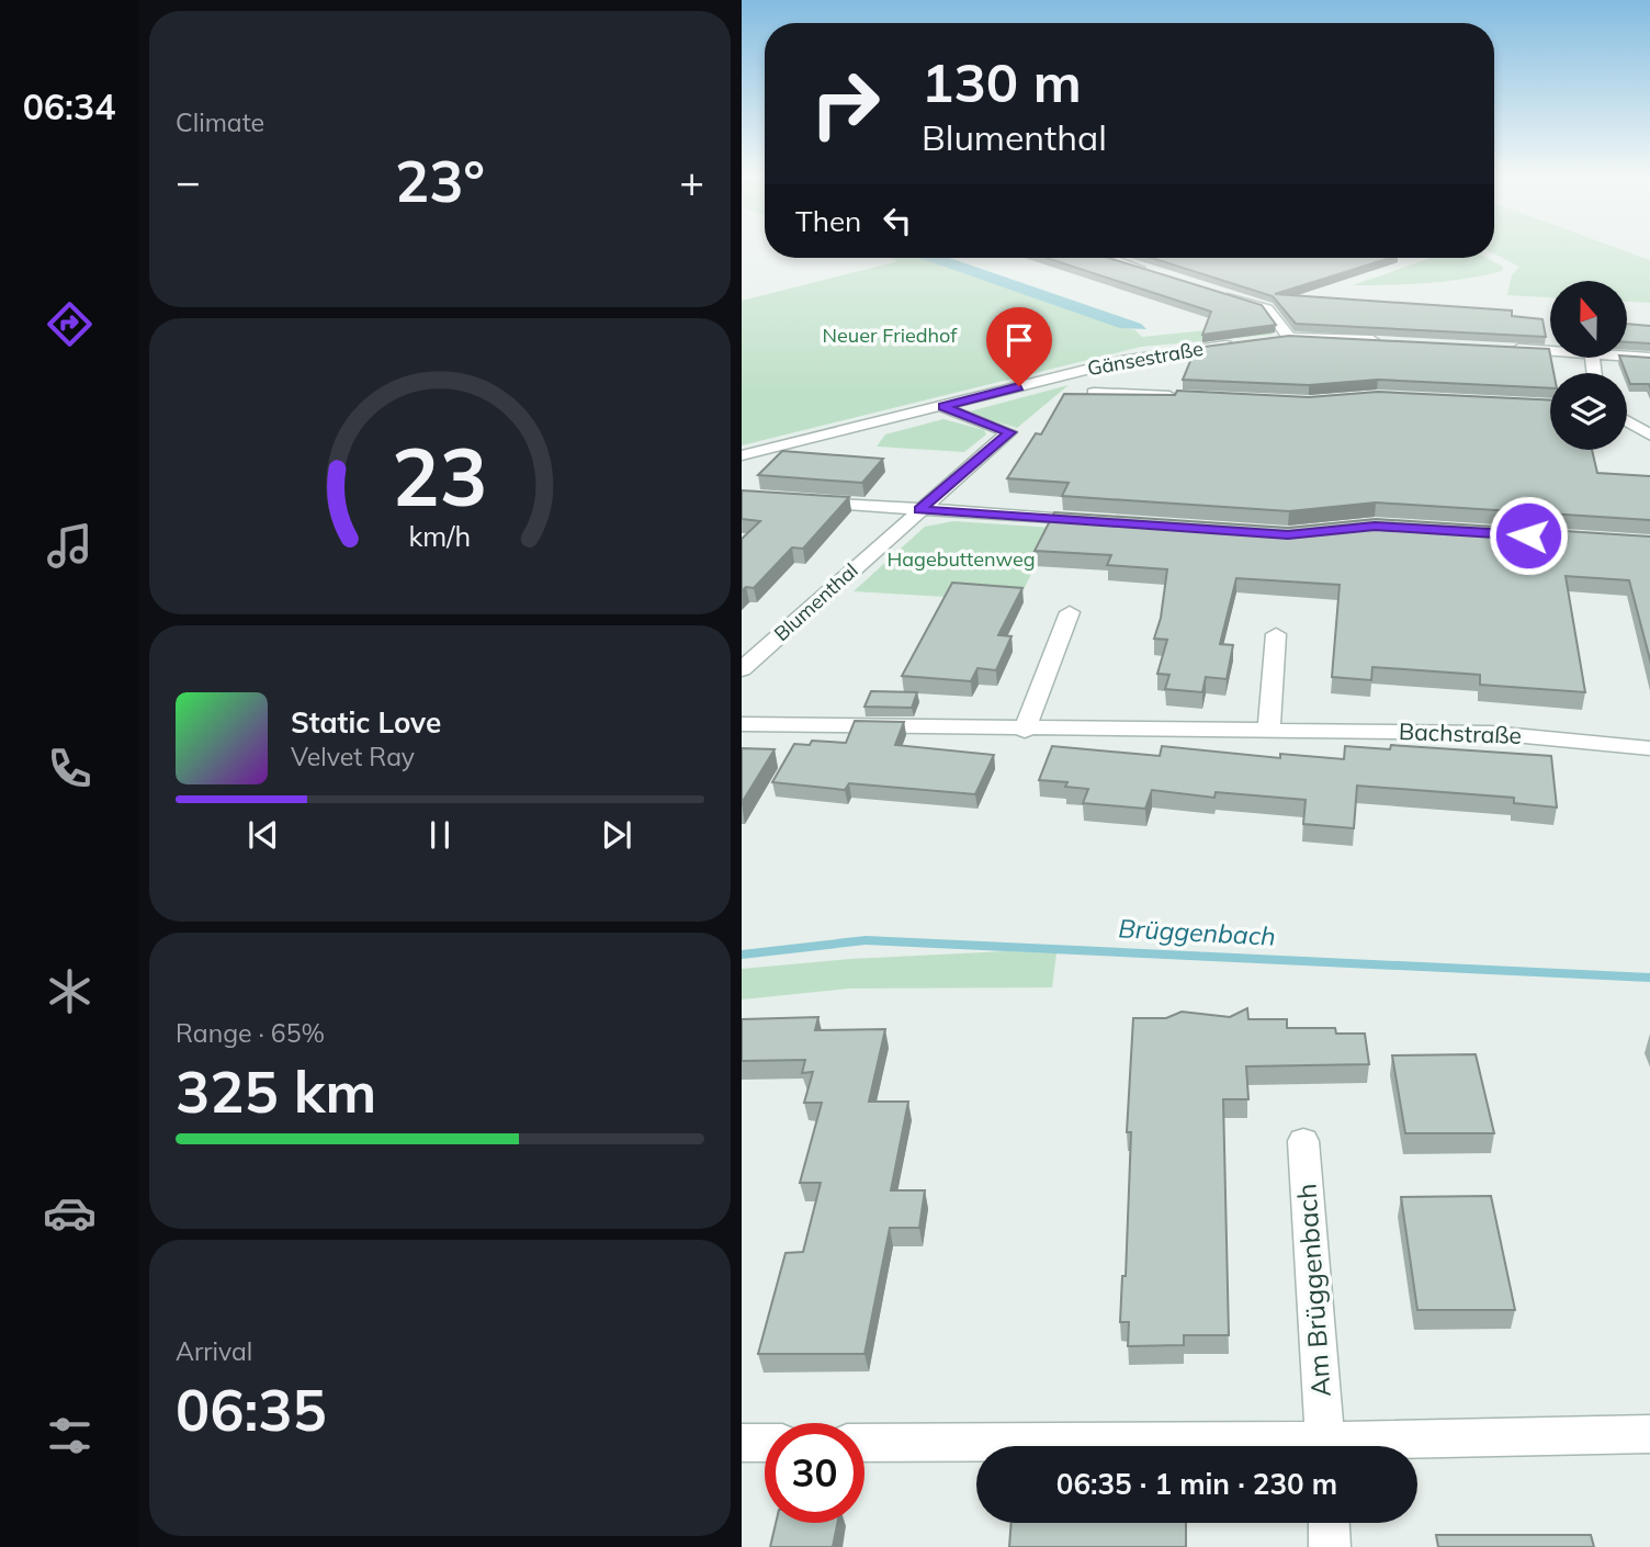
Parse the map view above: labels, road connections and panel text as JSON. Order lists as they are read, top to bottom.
{
  "streets": {
    "street": [
      "Gänsestraße",
      "Blumenthal",
      "Bachstraße",
      "Am Brüggenbach"
    ]
  },
  "crossings": [
    ["Gänsestraße", "Blumenthal"]
  ],
  "water": ["Brüggenbach"],
  "parks": ["Neuer Friedhof", "Hagebuttenweg"],
  "north": "top",
  "page": {
    "tabs": "06:34",
    "tile": [
      "Climate",
      ["Range · 65%", "325 km"],
      ["Arrival", "06:35"]
    ],
    "turn": ["130 m", "Blumenthal"],
    "heat": ["−", "23°", "+"],
    "then": "Then",
    "song": ["Static Love", "Velvet Ray"],
    "limit": "30",
    "trip": "06:35 · 1 min · 230 m",
    "gauge": ["23", "km/h"]
  }
}
